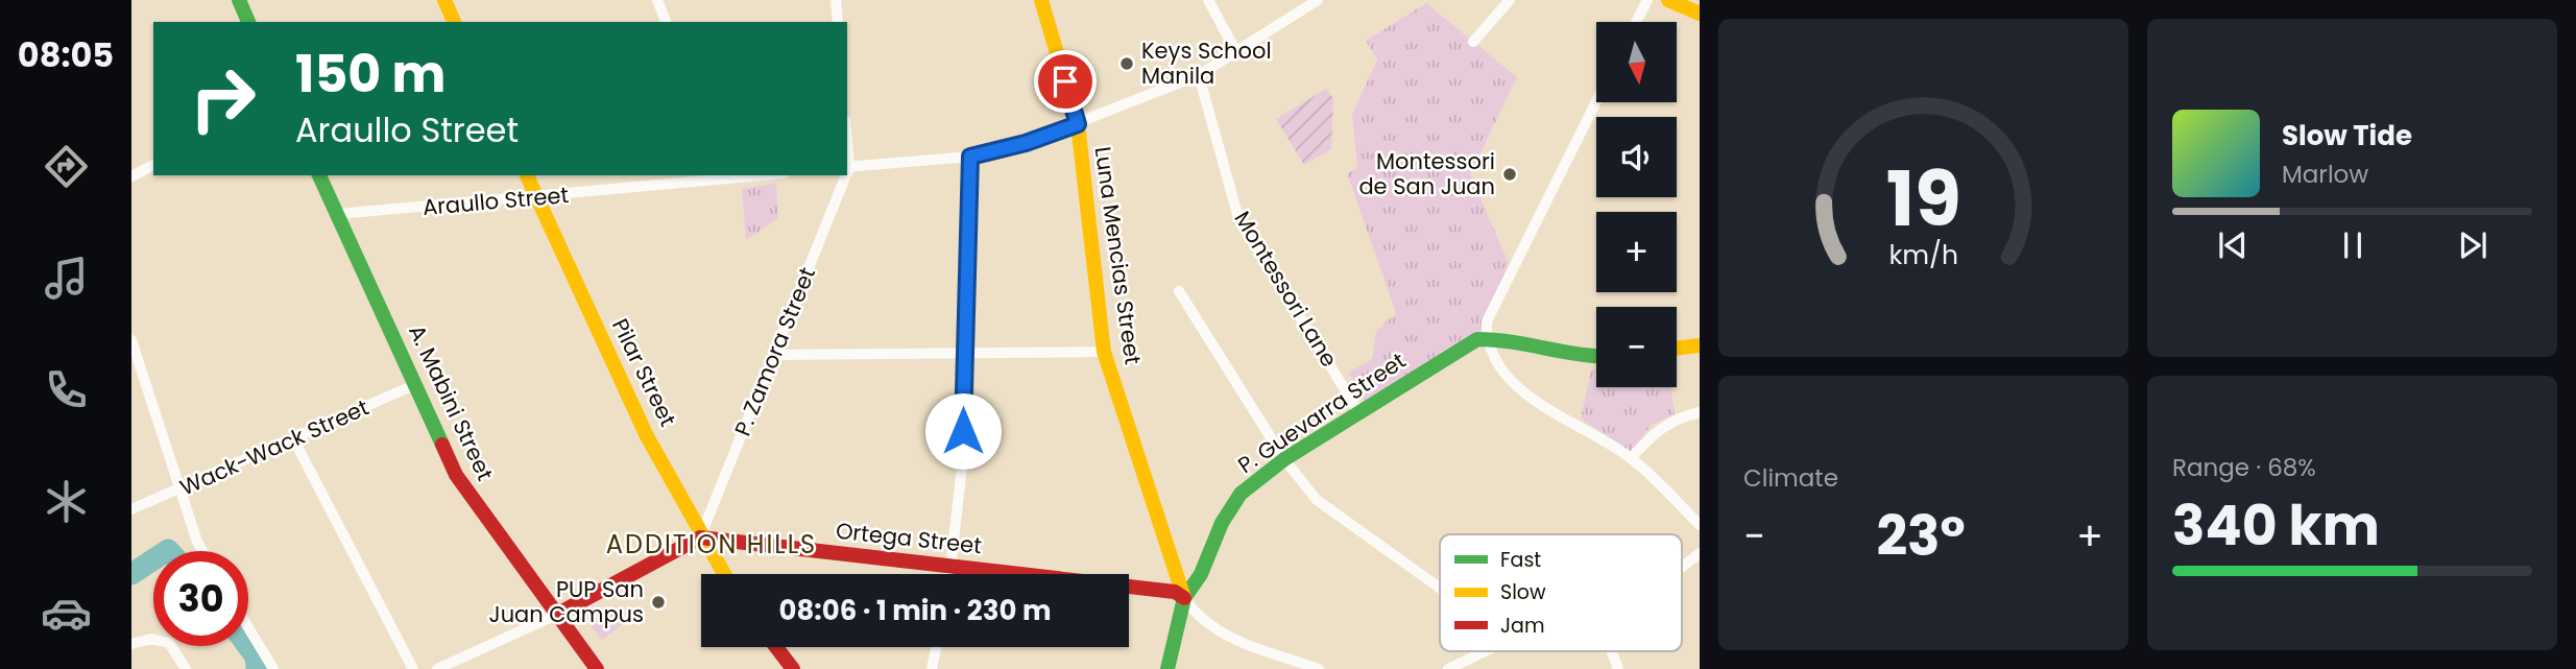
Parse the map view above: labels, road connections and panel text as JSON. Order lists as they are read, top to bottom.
{
  "streets": {
    "street": [
      "Araullo Street",
      "Luna Mencias Street",
      "Montessori Lane",
      "P. Zamora Street",
      "Pilar Street",
      "A. Mabini Street",
      "P. Guevarra Street",
      "Wack-Wack Street",
      "Ortega Street"
    ]
  },
  "crossings": [
    ["Araullo Street", "Pilar Street"],
    ["Araullo Street", "A. Mabini Street"],
    ["Luna Mencias Street", "P. Guevarra Street"],
    ["Luna Mencias Street", "Ortega Street"],
    ["Montessori Lane", "P. Guevarra Street"],
    ["P. Zamora Street", "Pilar Street"],
    ["P. Zamora Street", "Ortega Street"],
    ["Pilar Street", "Ortega Street"],
    ["A. Mabini Street", "Wack-Wack Street"],
    ["P. Guevarra Street", "Ortega Street"]
  ],
  "districts": ["ADDITION HILLS"],
  "places": ["Keys School Manila", "Montessori de San Juan", "PUP San Juan Campus"],
  "legend": ["Fast", "Slow", "Jam"],
  "north": "bottom",
  "page": {
    "tabs": "08:05",
    "map_buttons": ["+", "−"],
    "turn": ["150 m", "Araullo Street"],
    "song": ["Slow Tide", "Marlow"],
    "tile": [
      "Climate",
      ["Range · 68%", "340 km"]
    ],
    "heat": ["−", "23°", "+"],
    "limit": "30",
    "trip": "08:06 · 1 min · 230 m",
    "gauge": ["19", "km/h"]
  }
}
